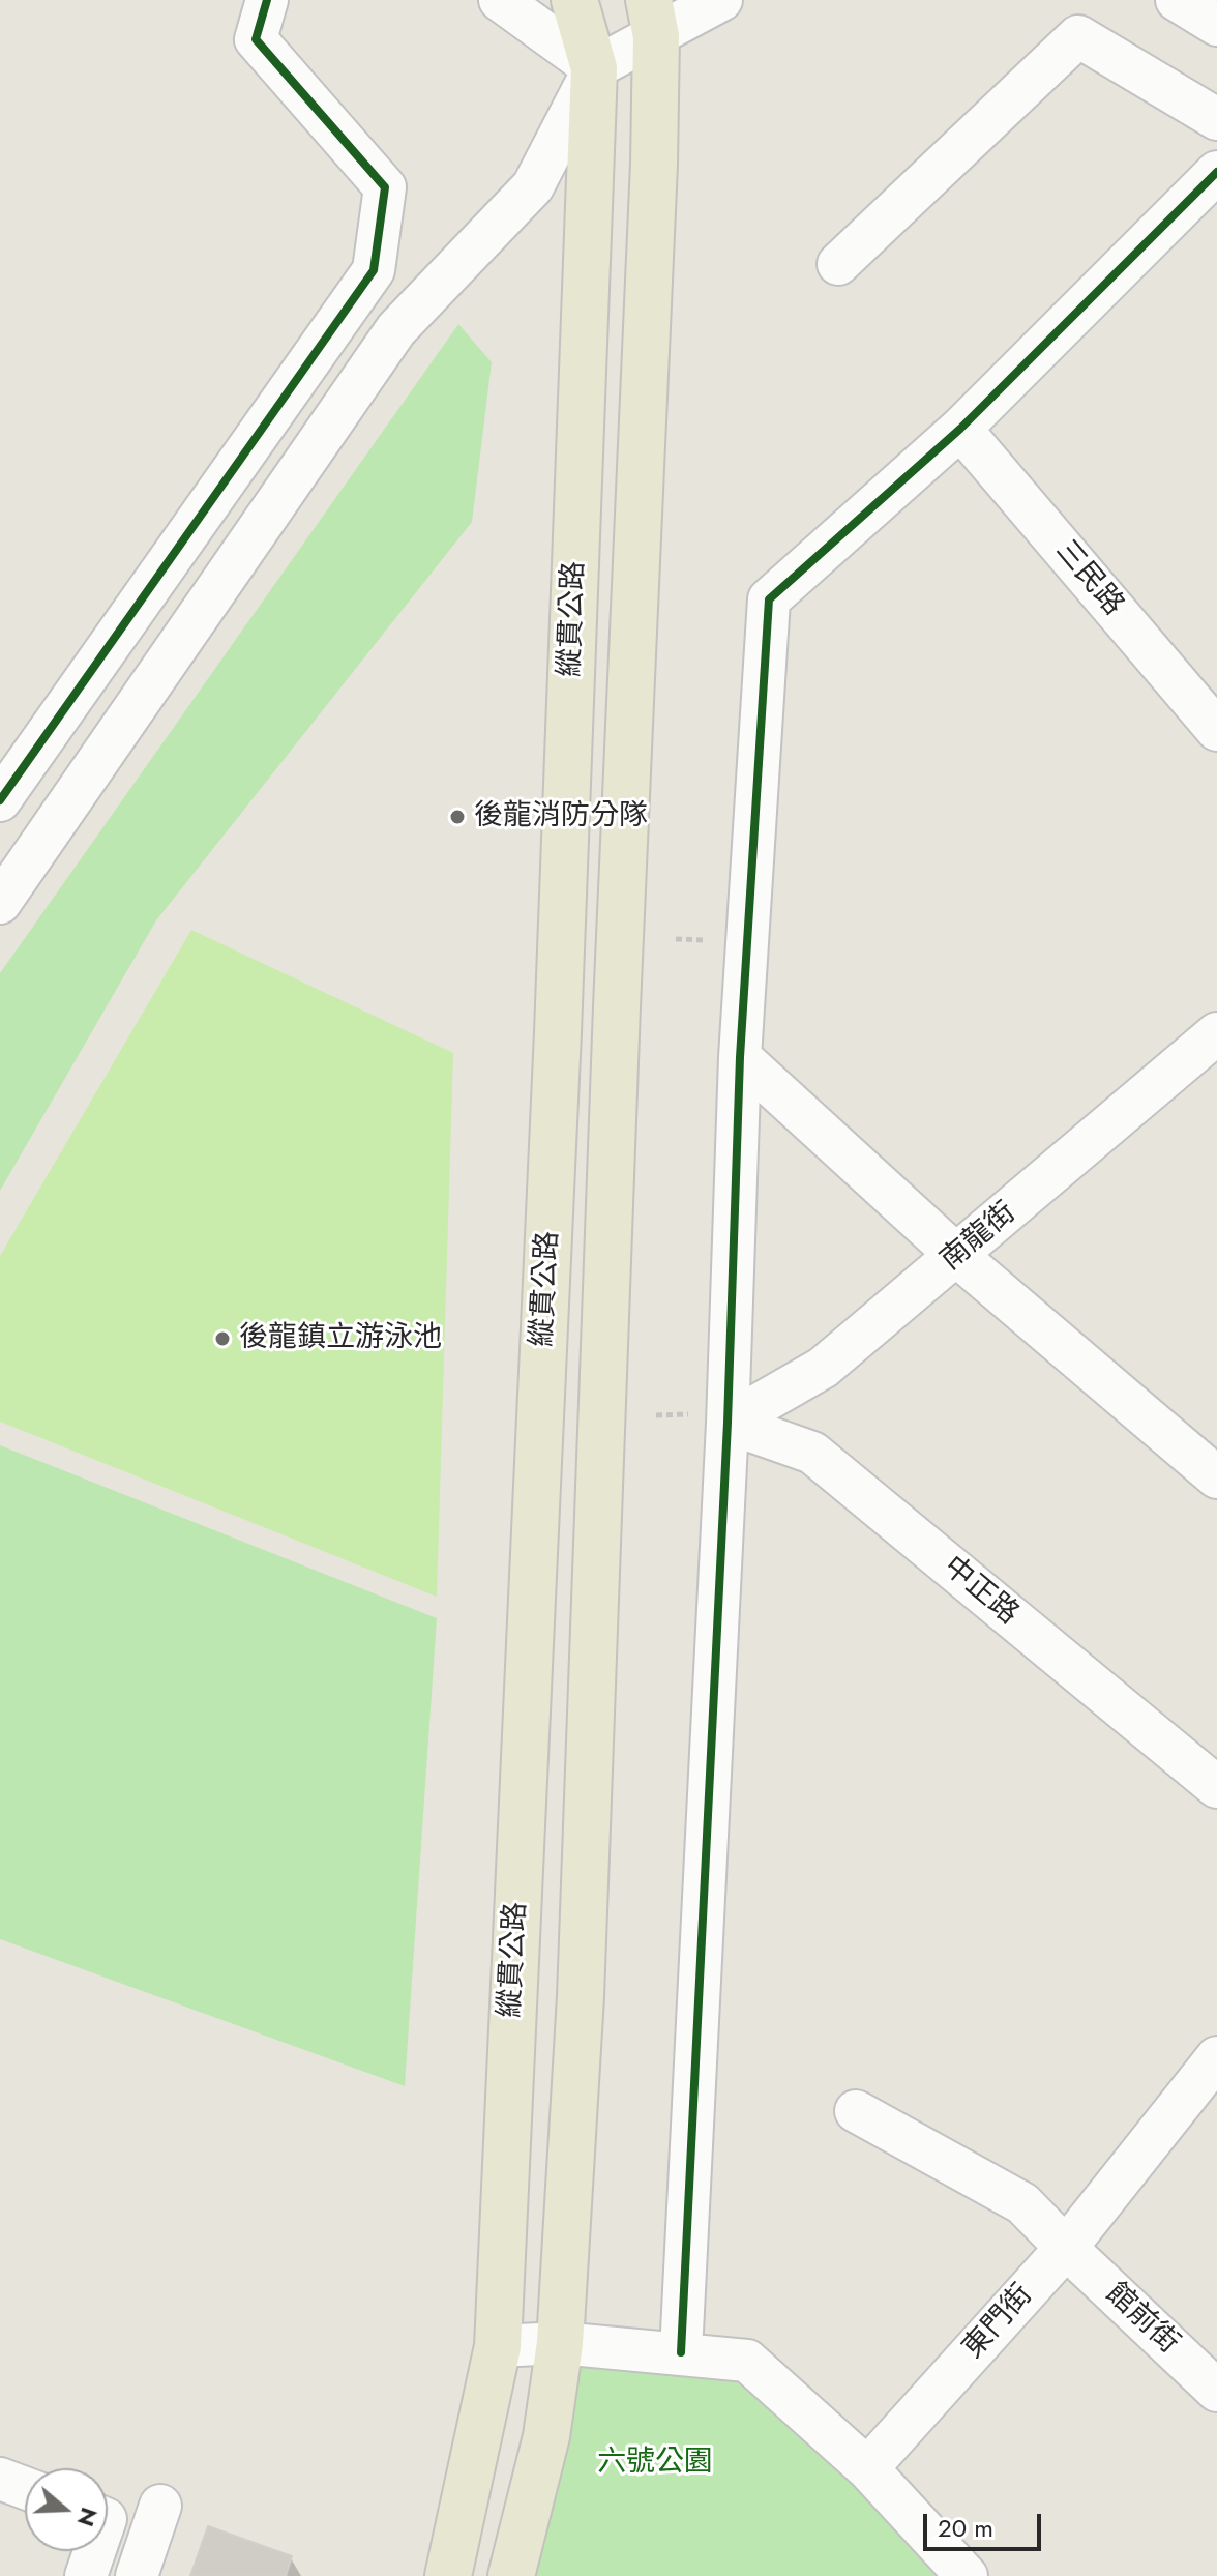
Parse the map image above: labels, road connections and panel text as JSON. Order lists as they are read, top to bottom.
{
  "streets": {
    "main road": ["縱貫公路"],
    "street": [
      "三民路",
      "南龍街",
      "中正路",
      "館前街",
      "東門街"
    ]
  },
  "crossings": [
    ["南龍街", "中正路"],
    ["館前街", "東門街"]
  ],
  "parks": ["六號公園"],
  "places": ["後龍消防分隊", "後龍鎮立游泳池"],
  "scale_bar": "20 m",
  "north": "right"
}
